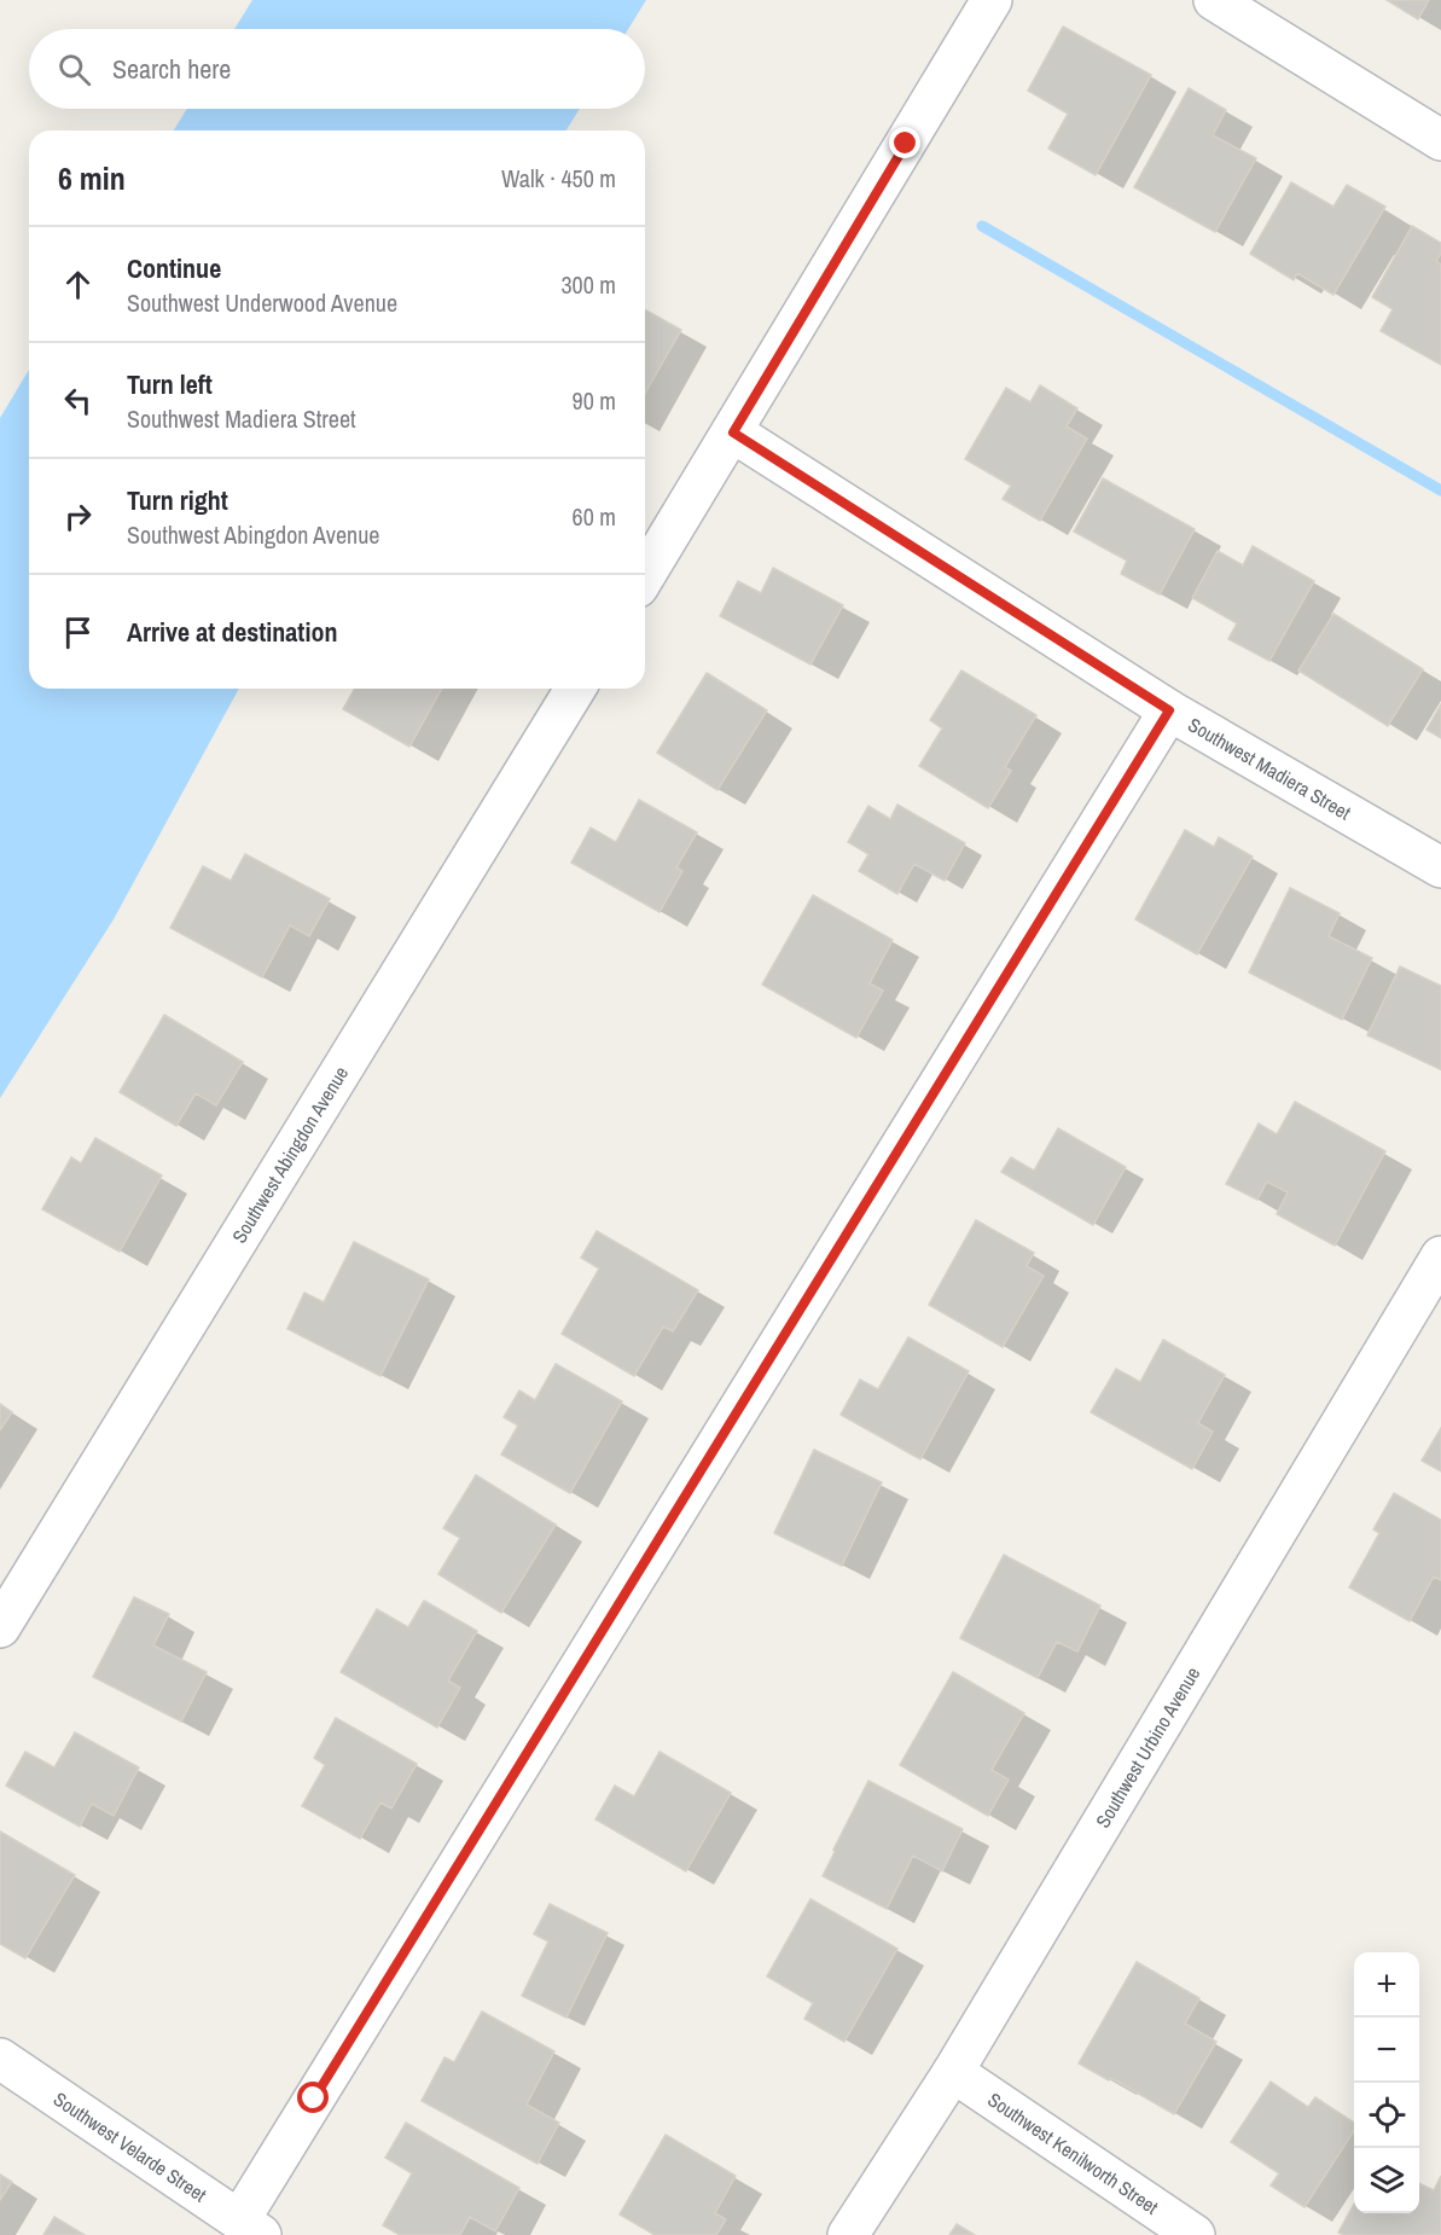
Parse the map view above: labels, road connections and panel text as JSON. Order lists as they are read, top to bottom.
{
  "streets": {
    "street": [
      "Southwest Madiera Street",
      "Southwest Abingdon Avenue",
      "Southwest Urbino Avenue",
      "Southwest Velarde Street",
      "Southwest Kenilworth Street"
    ]
  },
  "crossings": [
    ["Southwest Urbino Avenue", "Southwest Kenilworth Street"]
  ],
  "page": {
    "search": "Search here",
    "heading": ["6 min", "Walk · 450 m"],
    "list": [
      ["Continue", "Southwest Underwood Avenue", "300 m"],
      ["Turn left", "Southwest Madiera Street", "90 m"],
      ["Turn right", "Southwest Abingdon Avenue", "60 m"],
      "Arrive at destination"
    ],
    "map_buttons": ["+", "−"]
  }
}
